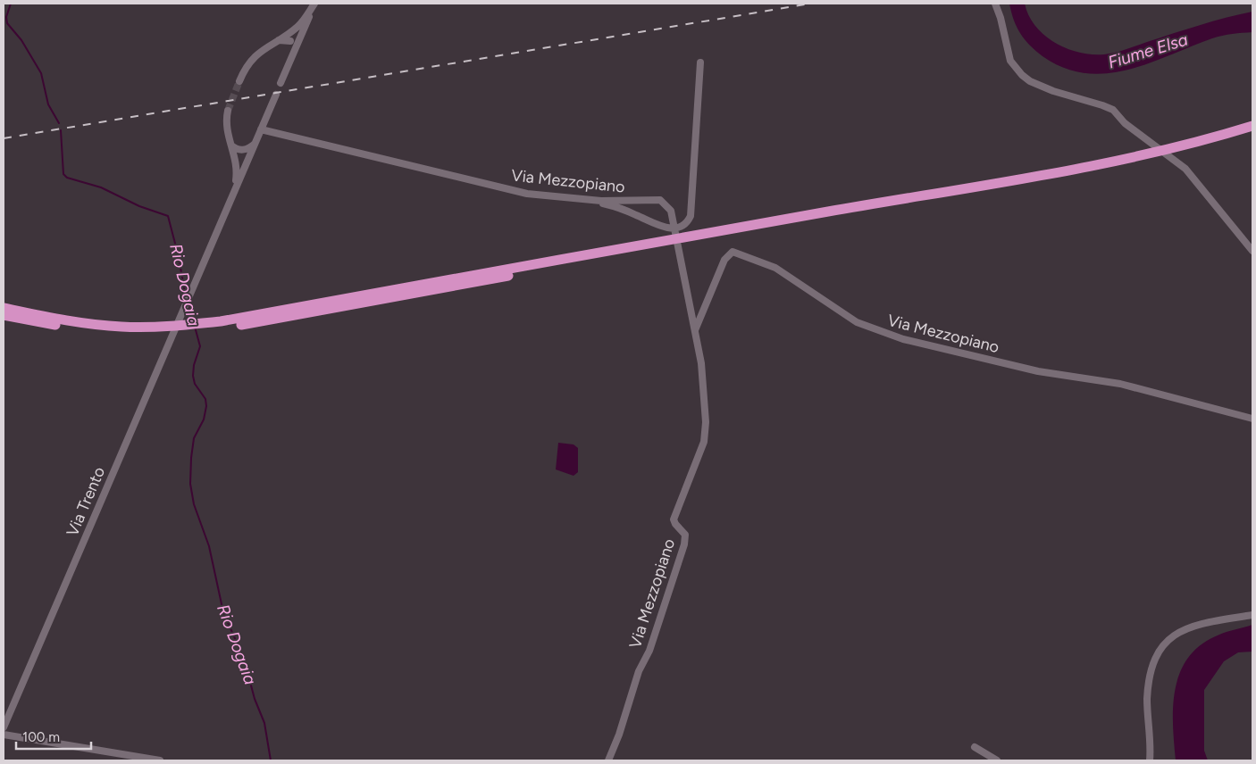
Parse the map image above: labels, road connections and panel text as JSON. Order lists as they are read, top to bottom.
{
  "streets": {
    "street": ["Via Mezzopiano", "Via Trento"]
  },
  "water": ["Fiume Elsa", "Rio Dogaia"],
  "scale_bar": "100 m"
}
